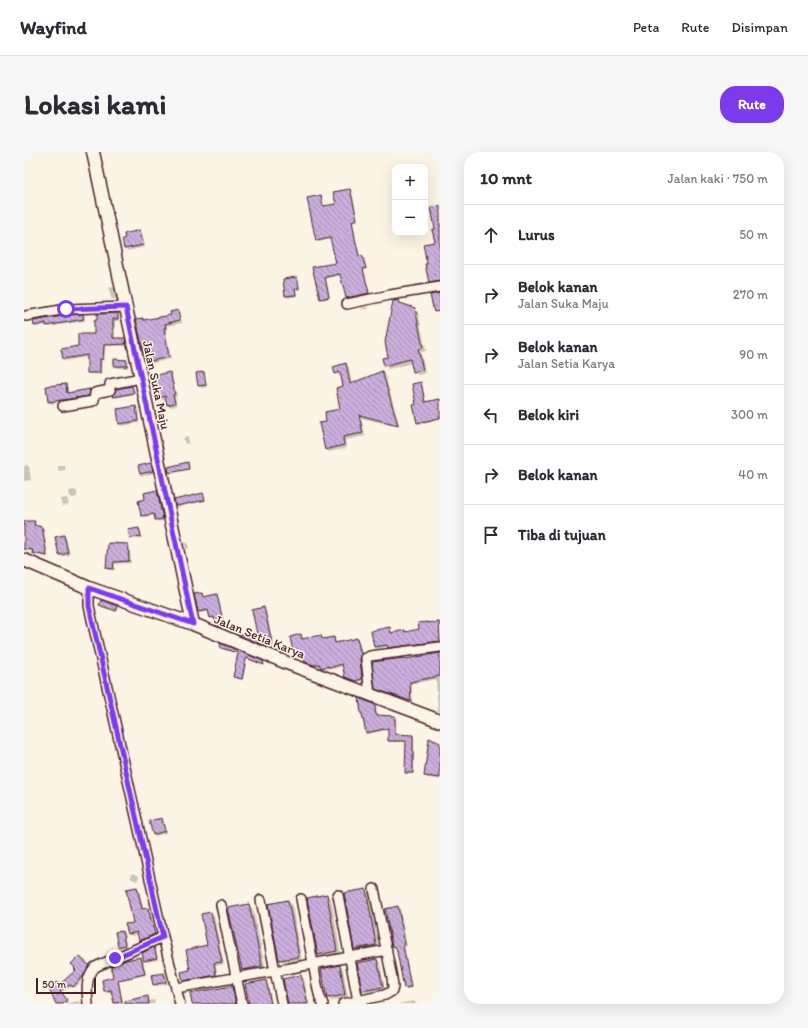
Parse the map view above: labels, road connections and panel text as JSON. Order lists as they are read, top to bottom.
{
  "streets": {
    "street": ["Jalan Suka Maju", "Jalan Setia Karya"]
  },
  "crossings": [
    ["Jalan Suka Maju", "Jalan Setia Karya"]
  ],
  "scale_bar": "50 m",
  "page": {
    "header": "Wayfind",
    "nav": ["Peta", "Rute", "Disimpan"],
    "buttons": "Rute",
    "title": "Lokasi kami",
    "heading": ["10 mnt", "Jalan kaki · 750 m"],
    "map_buttons": ["+", "−"],
    "list": [
      ["Lurus", "50 m"],
      ["Belok kanan", "Jalan Suka Maju", "270 m"],
      ["Belok kanan", "Jalan Setia Karya", "90 m"],
      ["Belok kiri", "300 m"],
      ["Belok kanan", "40 m"],
      "Tiba di tujuan"
    ],
    "scale": "50 m"
  }
}
